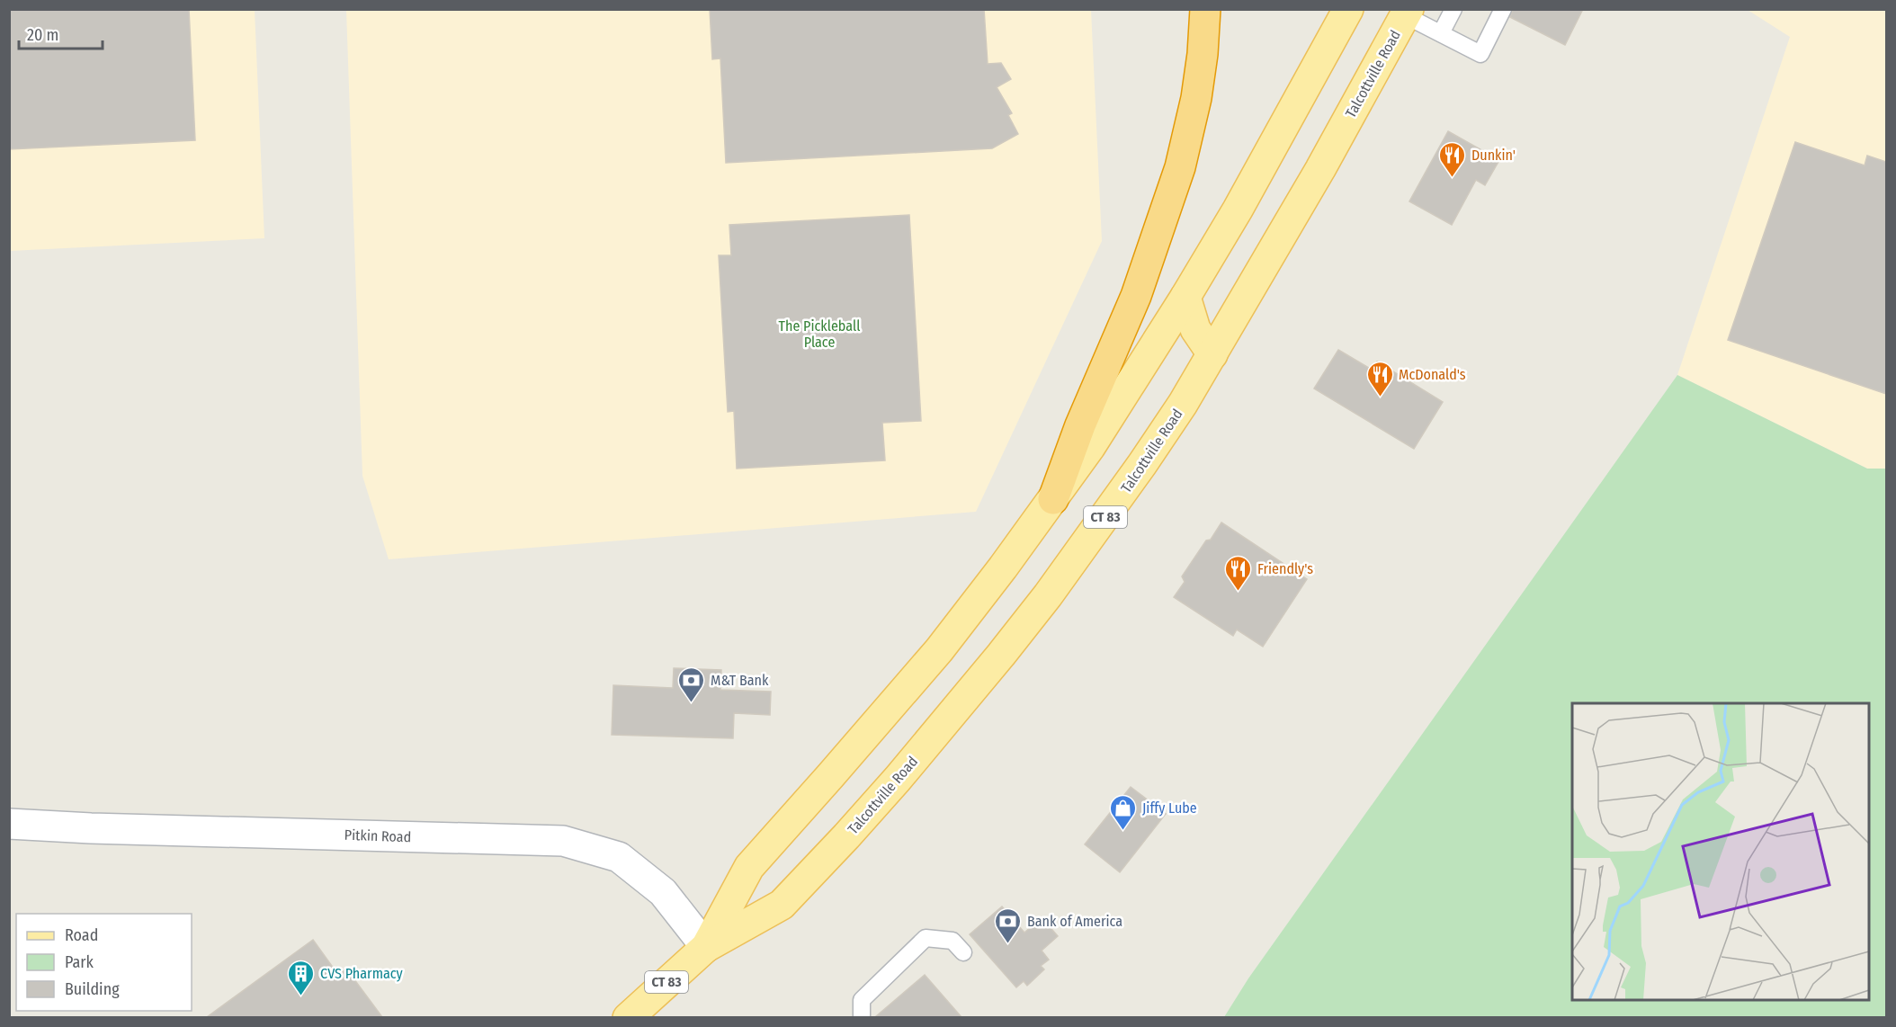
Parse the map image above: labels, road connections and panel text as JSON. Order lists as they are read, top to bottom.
{
  "streets": {
    "main road": ["Talcottville Road", "CT 83"],
    "street": ["Pitkin Road"]
  },
  "crossings": [
    ["Talcottville Road", "Pitkin Road"]
  ],
  "parks": ["The Pickleball Place"],
  "places": {
    "restaurant": ["Dunkin'", "McDonald's", "Friendly's"],
    "bank": ["M&T Bank", "Bank of America"],
    "shop": ["Jiffy Lube"],
    "building": ["CVS Pharmacy"]
  },
  "legend": ["Road", "Park", "Building"],
  "scale_bar": "20 m"
}
